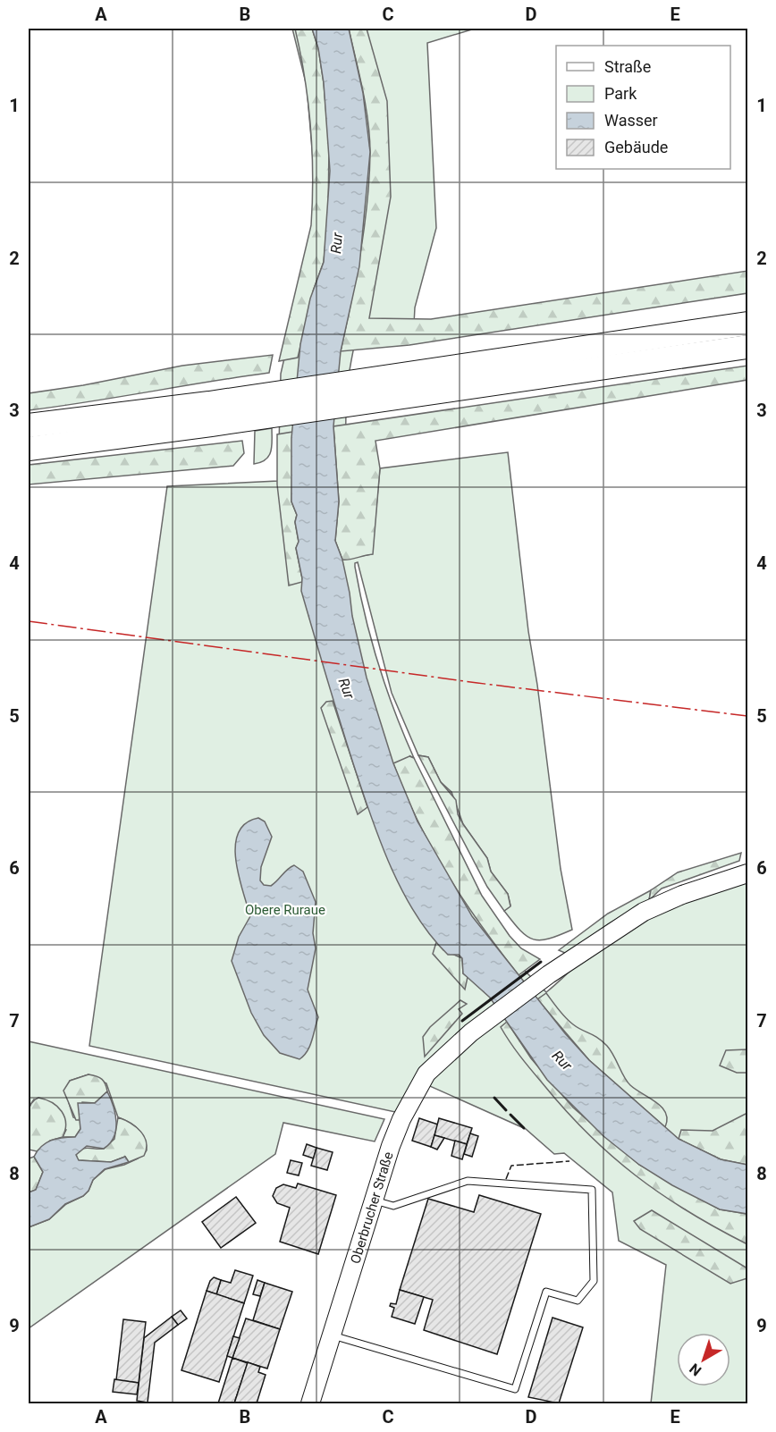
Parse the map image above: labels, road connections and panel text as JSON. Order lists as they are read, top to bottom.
{
  "streets": {
    "main road": ["Oberbrucher Straße"]
  },
  "water": ["Rur"],
  "parks": ["Obere Ruraue"],
  "legend": [
    "Straße",
    "Park",
    "Wasser",
    "Gebäude"
  ],
  "north": "bottom left",
  "grid": {
    "columns": [
      "A",
      "B",
      "C",
      "D",
      "E"
    ],
    "rows": [
      "1",
      "2",
      "3",
      "4",
      "5",
      "6",
      "7",
      "8",
      "9"
    ]
  }
}
